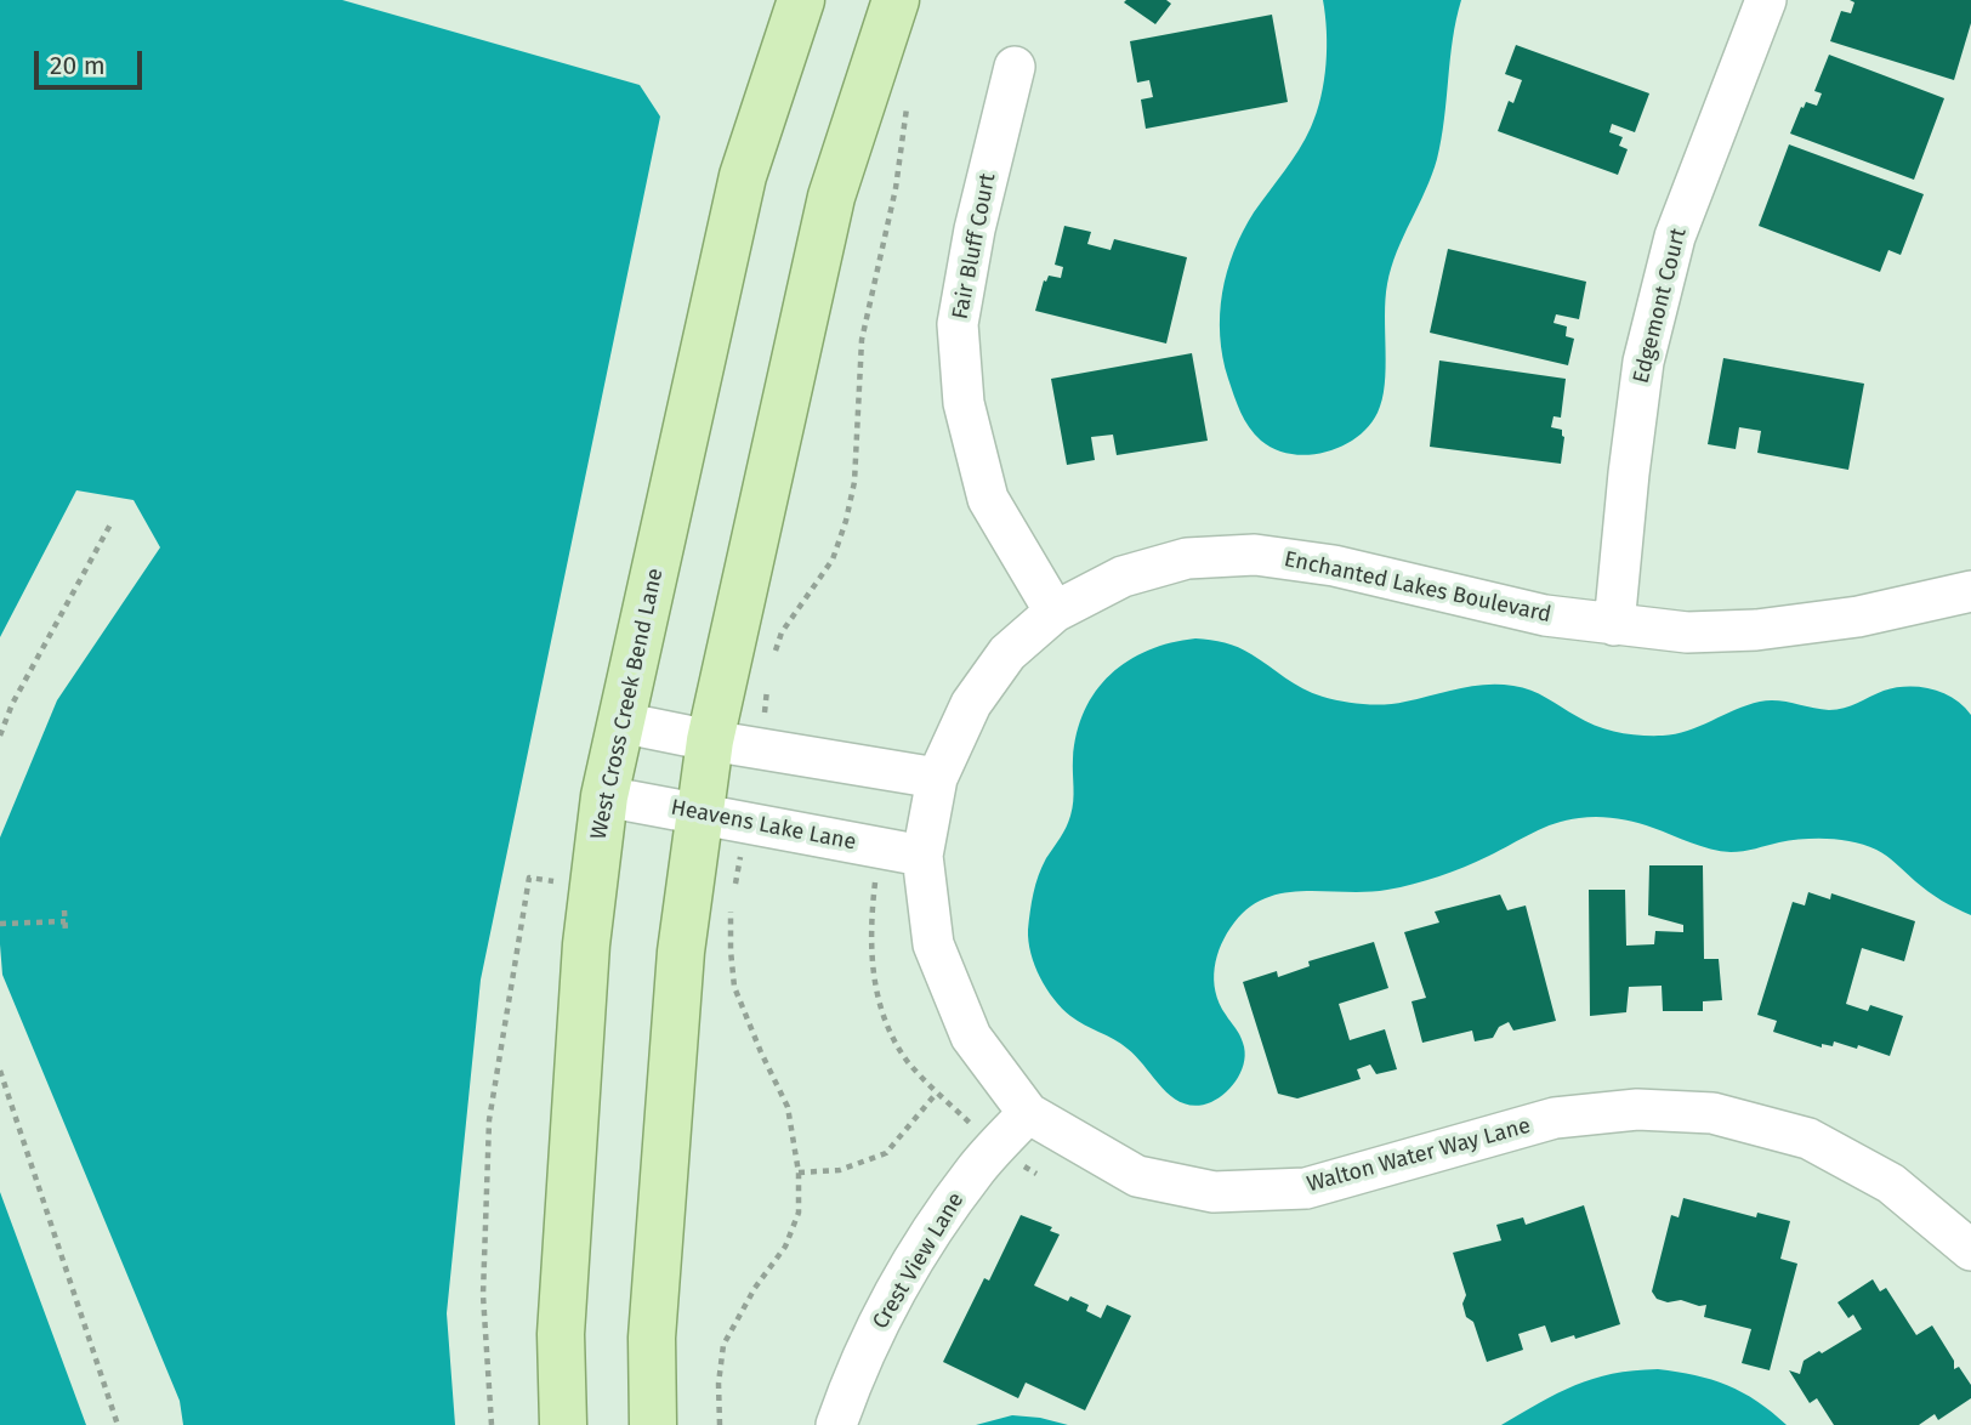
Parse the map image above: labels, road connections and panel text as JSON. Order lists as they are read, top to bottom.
{
  "streets": {
    "main road": ["West Cross Creek Bend Lane"],
    "street": [
      "Fair Bluff Court",
      "Edgemont Court",
      "Enchanted Lakes Boulevard",
      "Heavens Lake Lane",
      "Walton Water Way Lane",
      "Crest View Lane"
    ]
  },
  "crossings": [
    ["Fair Bluff Court", "Enchanted Lakes Boulevard"],
    ["Edgemont Court", "Enchanted Lakes Boulevard"],
    ["Enchanted Lakes Boulevard", "Heavens Lake Lane"],
    ["Enchanted Lakes Boulevard", "Walton Water Way Lane"],
    ["West Cross Creek Bend Lane", "Heavens Lake Lane"],
    ["Heavens Lake Lane", "Walton Water Way Lane"],
    ["Walton Water Way Lane", "Crest View Lane"]
  ],
  "scale_bar": "20 m"
}
